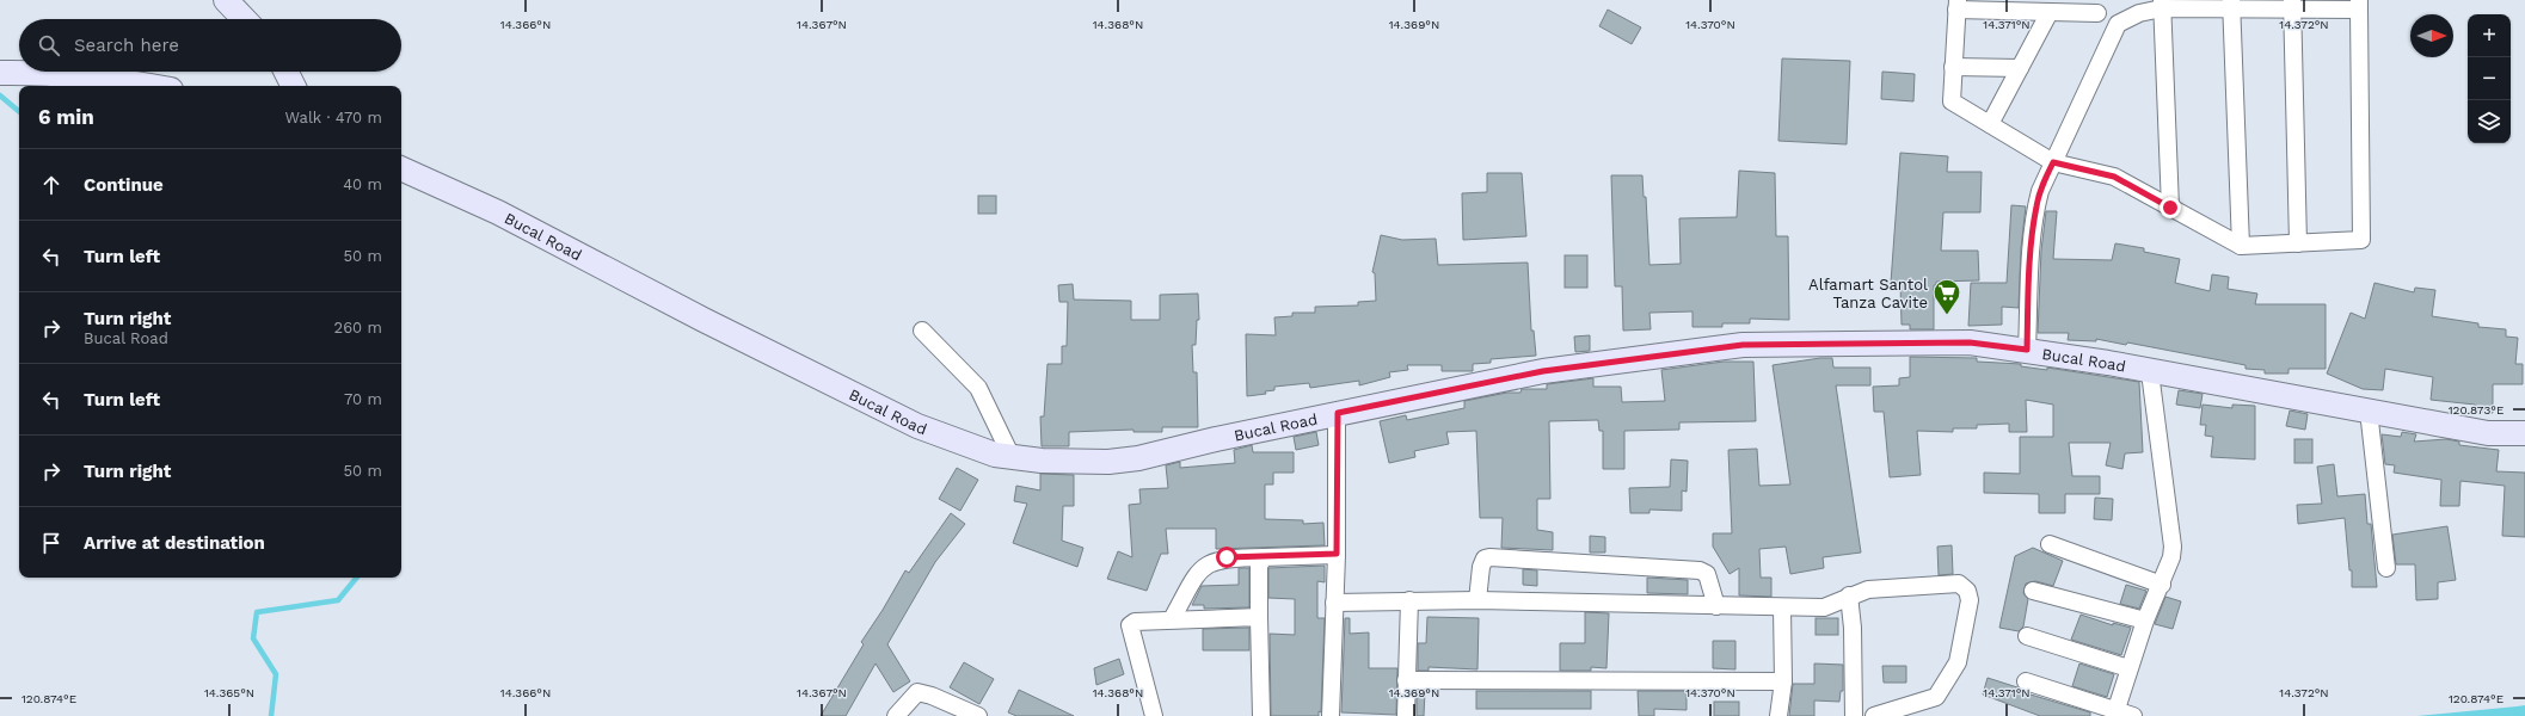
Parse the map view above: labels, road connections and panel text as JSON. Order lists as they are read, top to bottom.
{
  "streets": {
    "street": ["Bucal Road"]
  },
  "places": {
    "supermarket": ["Alfamart Santol Tanza Cavite"]
  },
  "north": "right",
  "page": {
    "map_buttons": ["+", "−"],
    "search": "Search here",
    "heading": ["6 min", "Walk · 470 m"],
    "list": [
      ["Continue", "40 m"],
      ["Turn left", "50 m"],
      ["Turn right", "Bucal Road", "260 m"],
      ["Turn left", "70 m"],
      ["Turn right", "50 m"],
      "Arrive at destination"
    ]
  },
  "coordinates": [
    "14.366°N",
    "14.367°N",
    "14.368°N",
    "14.369°N",
    "14.370°N",
    "14.371°N",
    "14.372°N",
    "120.873°E",
    "14.365°N",
    "120.874°E"
  ]
}
